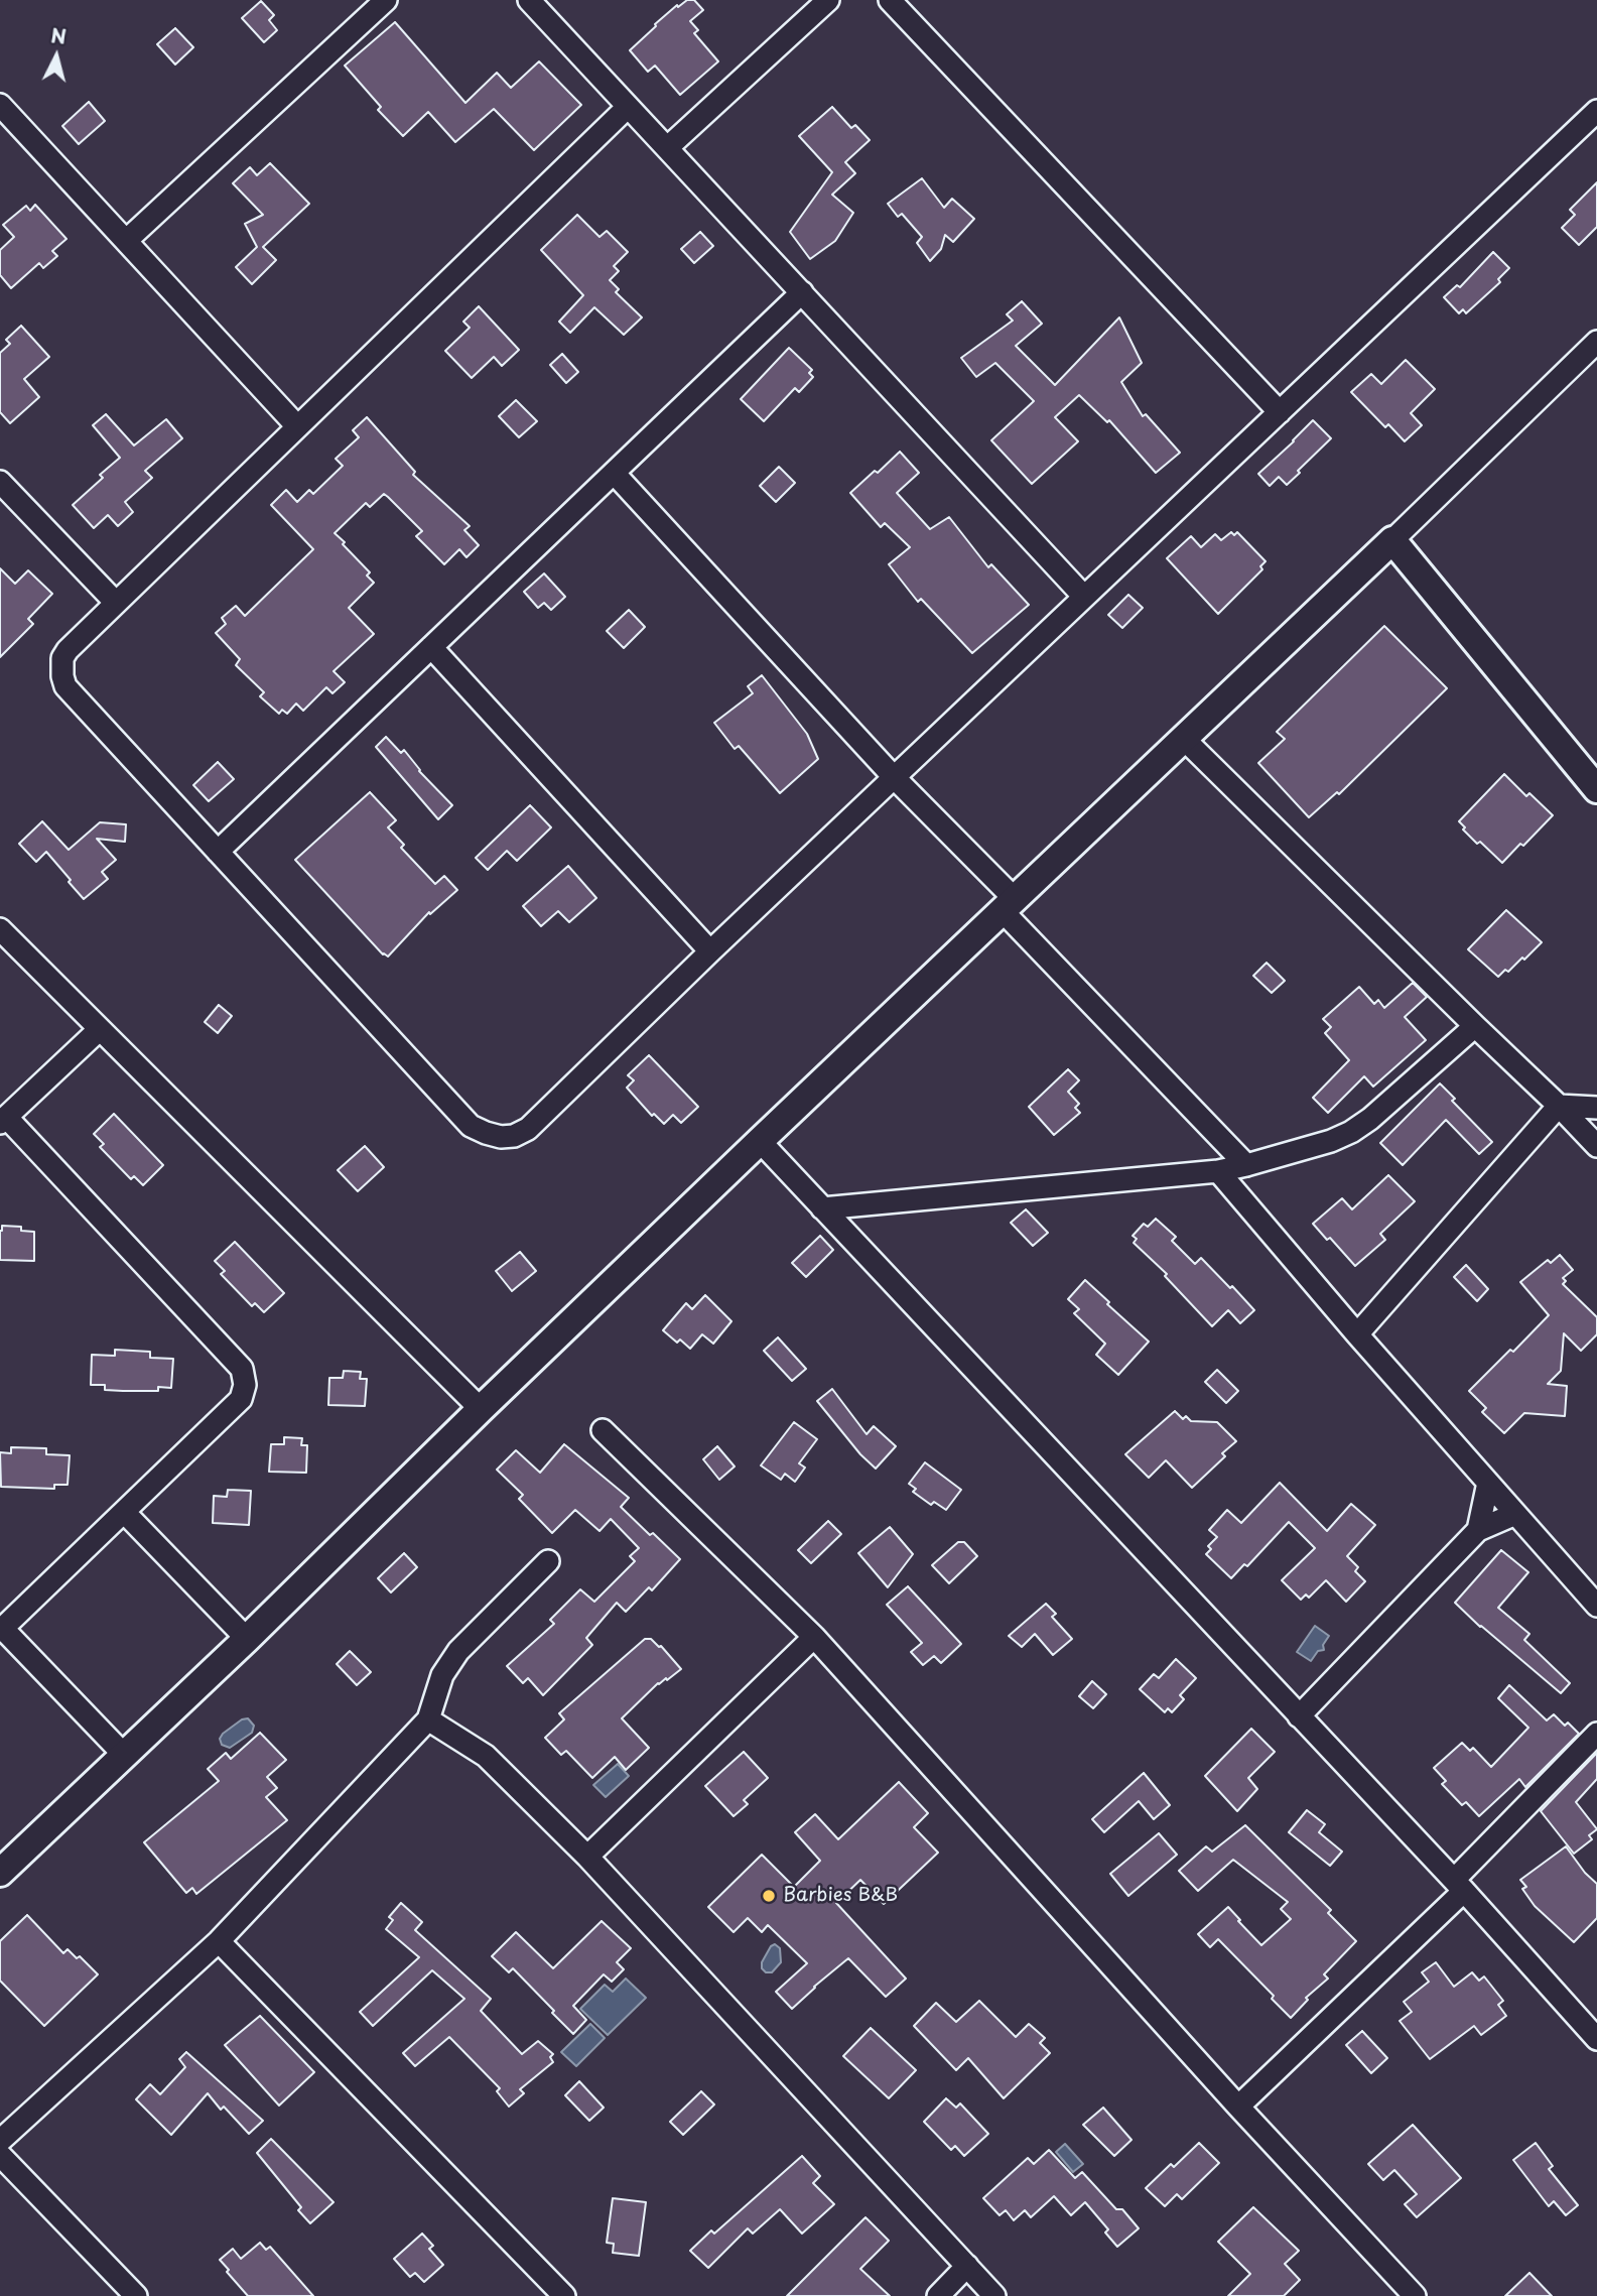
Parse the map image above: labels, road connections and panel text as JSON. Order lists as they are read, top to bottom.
{
  "places": ["Barbies B&B"],
  "north": "top"
}
